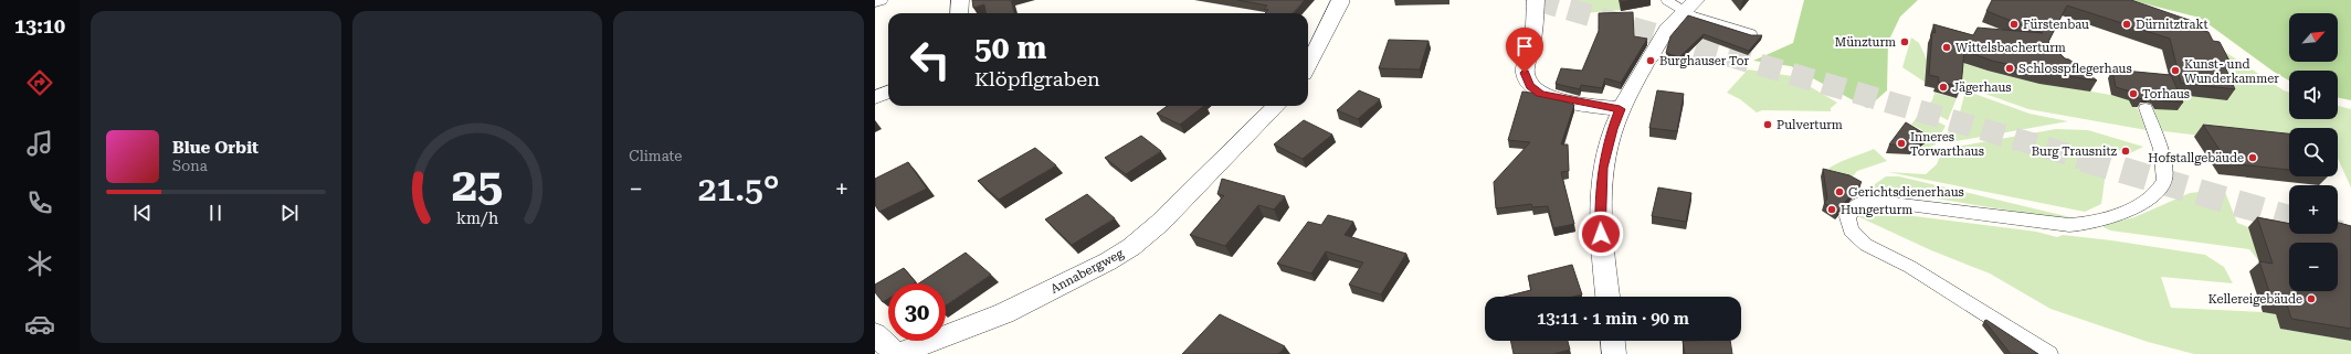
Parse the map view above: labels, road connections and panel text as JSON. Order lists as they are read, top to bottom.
{
  "streets": {
    "street": ["Annabergweg"]
  },
  "places": [
    "Fürstenbau",
    "Dürnitztrakt",
    "Münzturm",
    "Wittelsbacherturm",
    "Burghauser Tor",
    "Schlosspflegerhaus",
    "Kunst- und Wunderkammer",
    "Jägerhaus",
    "Torhaus",
    "Pulverturm",
    "Inneres Torwarthaus",
    "Burg Trausnitz",
    "Hofstallgebäude",
    "Gerichtsdienerhaus",
    "Hungerturm",
    "Kellereigebäude"
  ],
  "north": "top right",
  "page": {
    "tabs": "13:10",
    "tile": "Climate",
    "map_buttons": ["+", "−"],
    "turn": ["50 m", "Klöpflgraben"],
    "song": ["Blue Orbit", "Sona"],
    "heat": ["−", "21.5°", "+"],
    "limit": "30",
    "trip": "13:11 · 1 min · 90 m",
    "gauge": ["25", "km/h"]
  }
}
